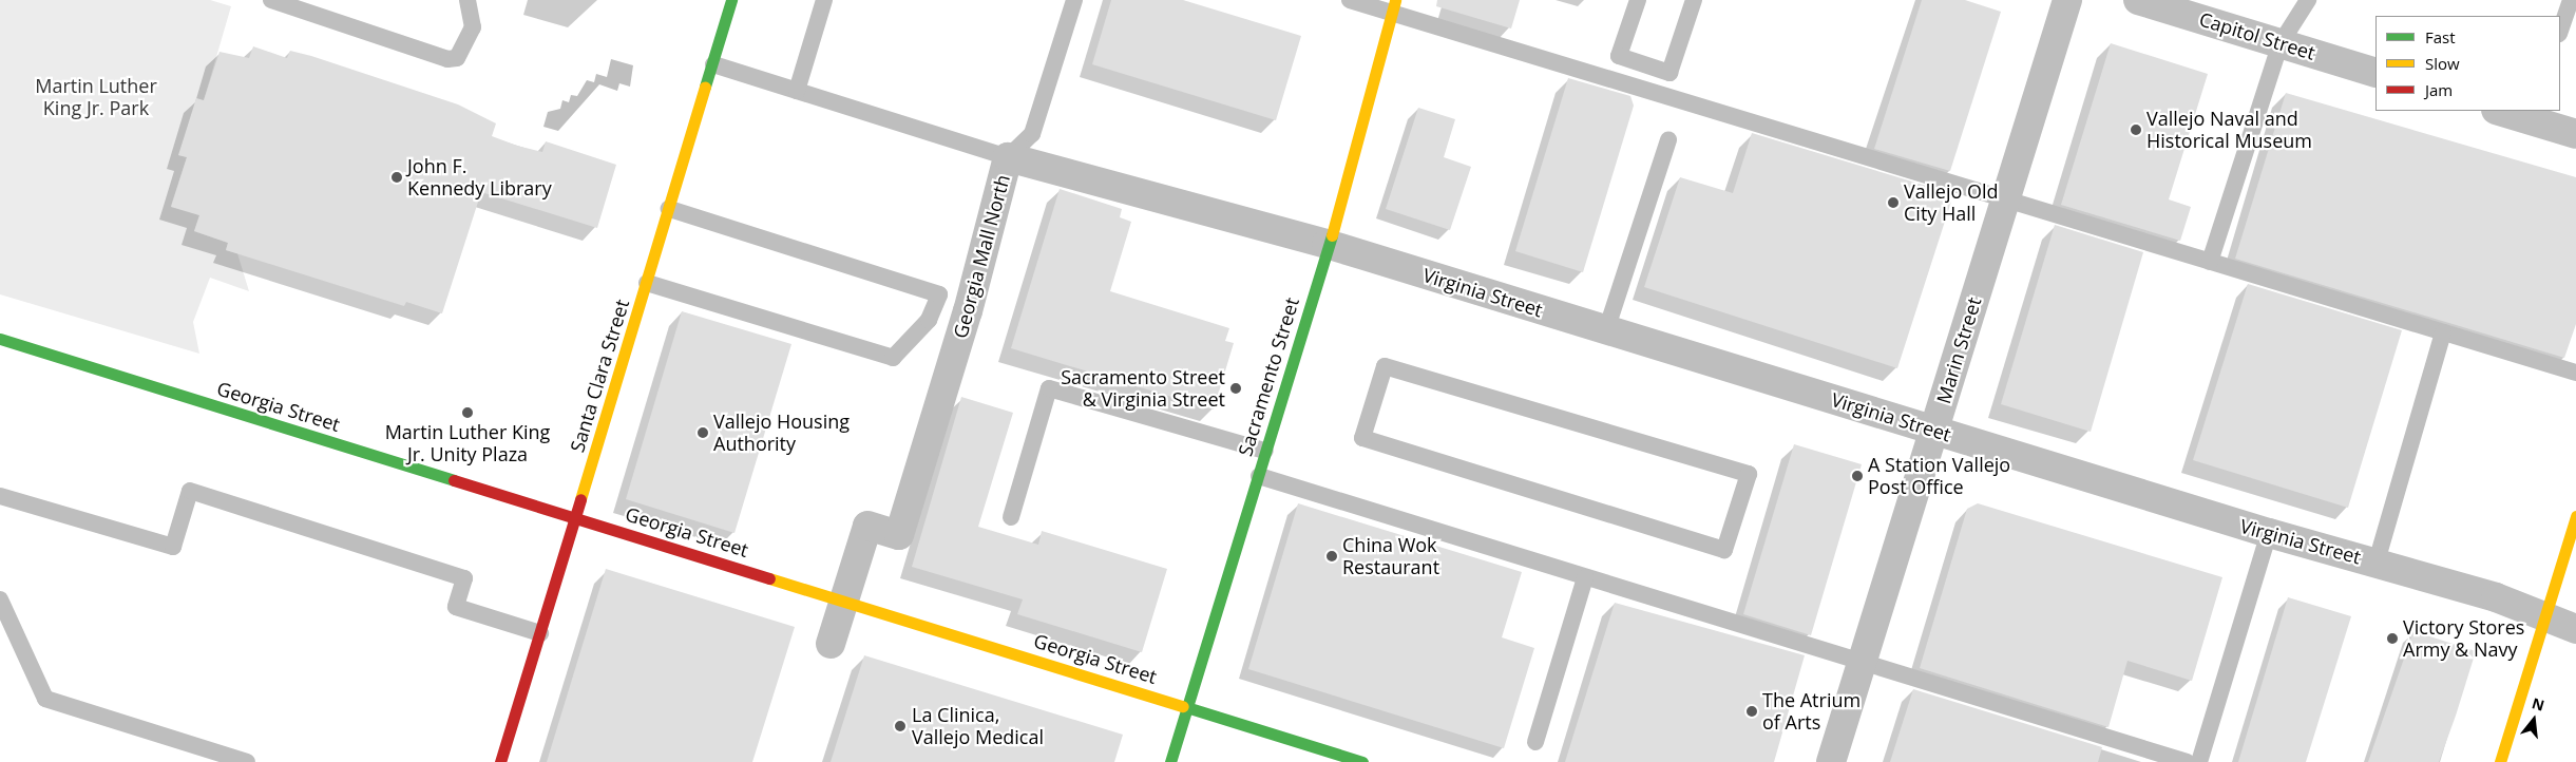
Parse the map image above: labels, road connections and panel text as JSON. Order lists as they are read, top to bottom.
{
  "streets": {
    "main road": ["Santa Clara Street", "Sacramento Street", "Georgia Street"],
    "street": [
      "Capitol Street",
      "Georgia Mall North",
      "Virginia Street",
      "Marin Street"
    ]
  },
  "crossings": [
    ["Georgia Mall North", "Virginia Street"],
    ["Georgia Mall North", "Sacramento Street"],
    ["Georgia Mall North", "Georgia Street"],
    ["Virginia Street", "Marin Street"],
    ["Virginia Street", "Sacramento Street"],
    ["Santa Clara Street", "Georgia Street"],
    ["Sacramento Street", "Georgia Street"]
  ],
  "parks": ["Martin Luther King Jr. Park"],
  "places": [
    "Vallejo Naval and Historical Museum",
    "John F. Kennedy Library",
    "Vallejo Old City Hall",
    "Sacramento Street & Virginia Street",
    "Martin Luther King Jr. Unity Plaza",
    "Vallejo Housing Authority",
    "A Station Vallejo Post Office",
    "China Wok Restaurant",
    "Victory Stores Army & Navy",
    "The Atrium of Arts",
    "La Clinica, Vallejo Medical"
  ],
  "legend": ["Fast", "Slow", "Jam"],
  "north": "top"
}
